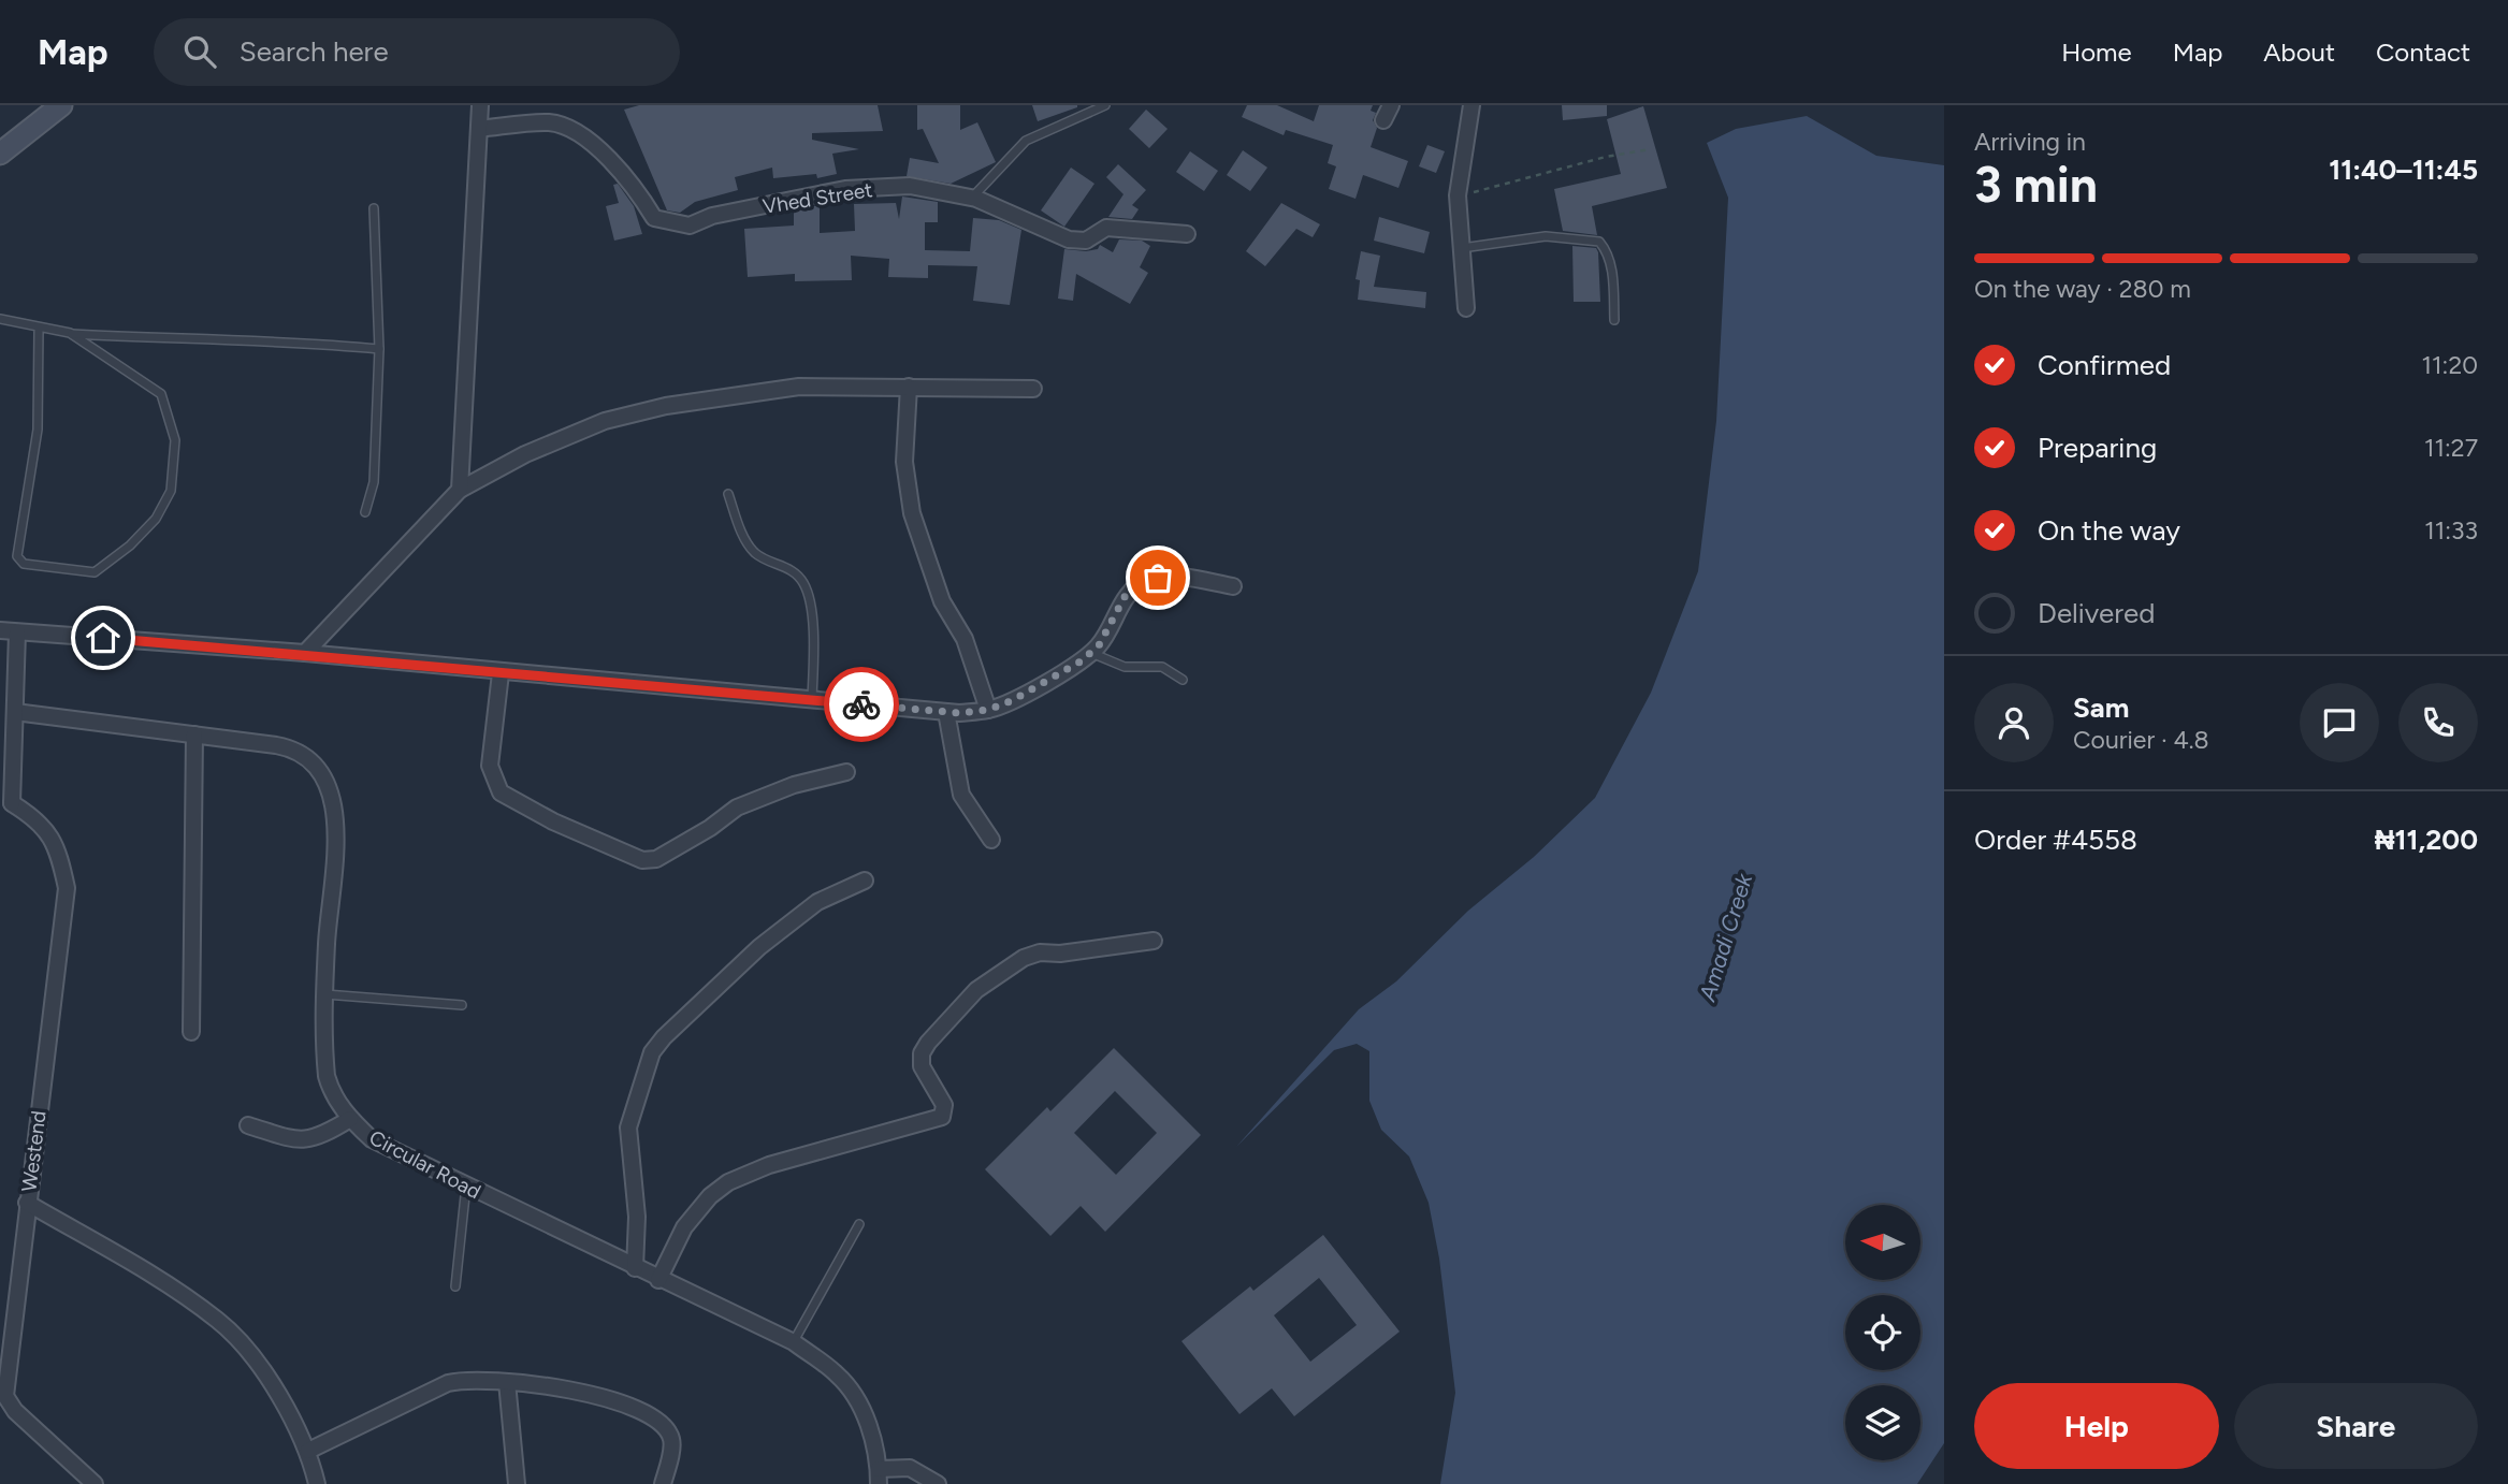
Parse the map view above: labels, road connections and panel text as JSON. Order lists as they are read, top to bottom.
{
  "streets": {
    "street": ["Vhed Street", "Westend", "Circular Road"]
  },
  "water": ["Amadi Creek"],
  "north": "left",
  "page": {
    "header": "Map",
    "search": "Search here",
    "nav": [
      "Home",
      "Map",
      "About",
      "Contact"
    ],
    "heading": ["3 min", "Arriving in", "11:40–11:45"],
    "panel": [
      "Sam",
      "Courier · 4.8",
      "Order #4558",
      "₦11,200"
    ],
    "bar": "On the way · 280 m",
    "list": [
      ["Confirmed", "11:20"],
      ["Preparing", "11:27"],
      ["On the way", "11:33"],
      "Delivered"
    ],
    "buttons": ["Help", "Share"]
  }
}
